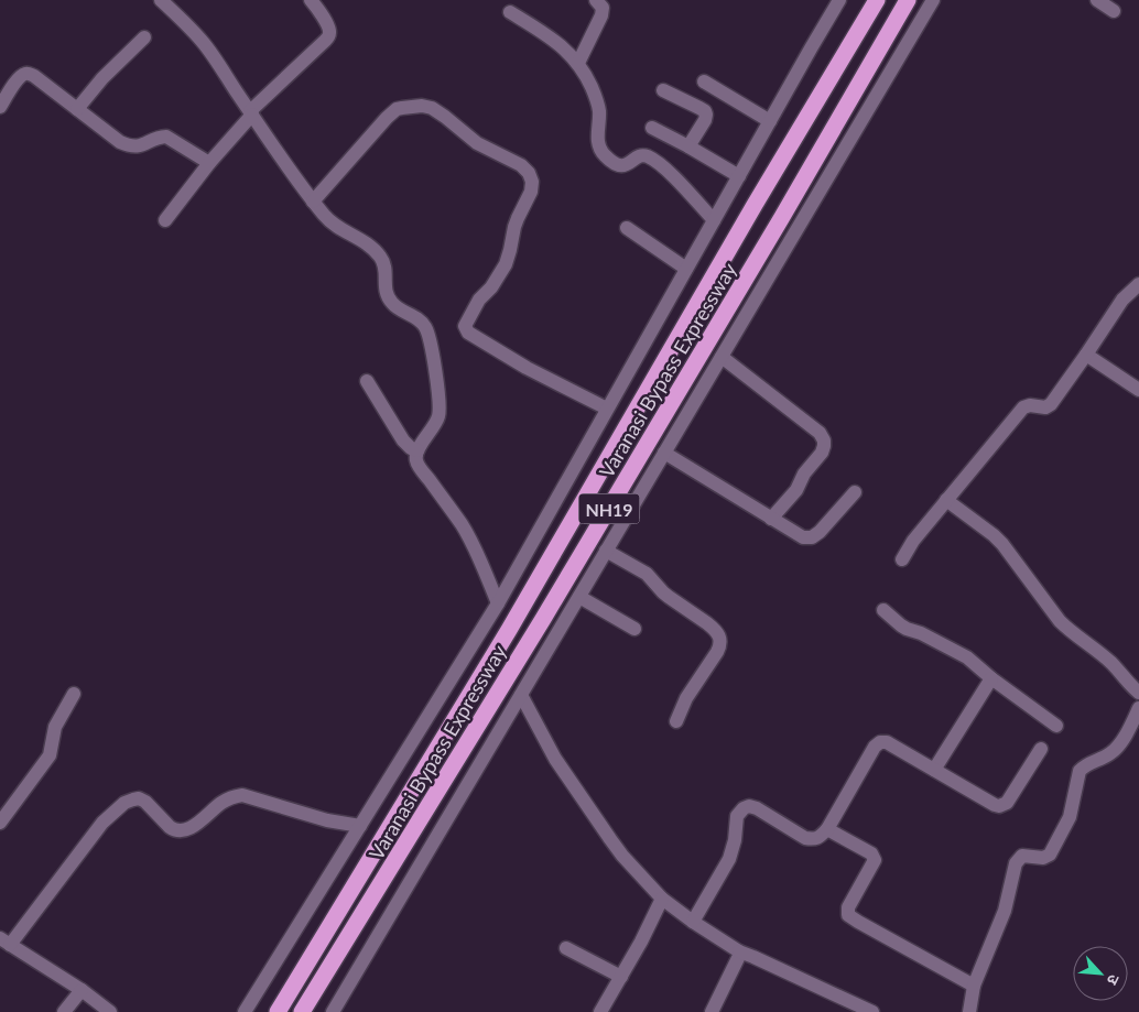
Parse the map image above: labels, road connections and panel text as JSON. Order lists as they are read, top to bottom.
{
  "streets": {
    "highway": ["Varanasi Bypass Expressway", "NH19"]
  },
  "north": "bottom right"
}
